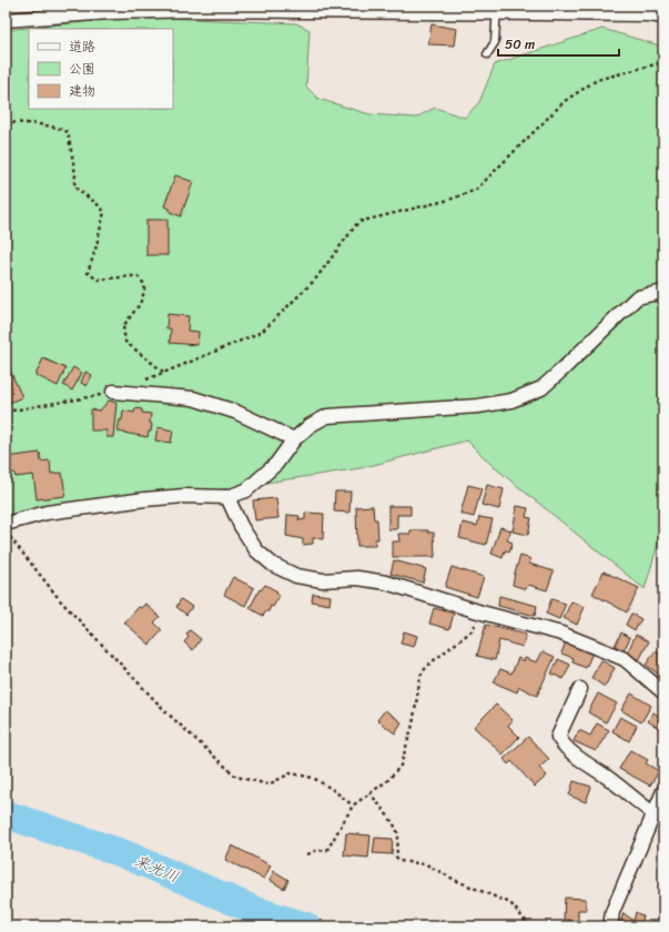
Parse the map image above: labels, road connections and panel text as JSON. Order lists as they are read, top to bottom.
{
  "water": ["来光川"],
  "legend": ["道路", "公園", "建物"],
  "scale_bar": "50 m"
}
